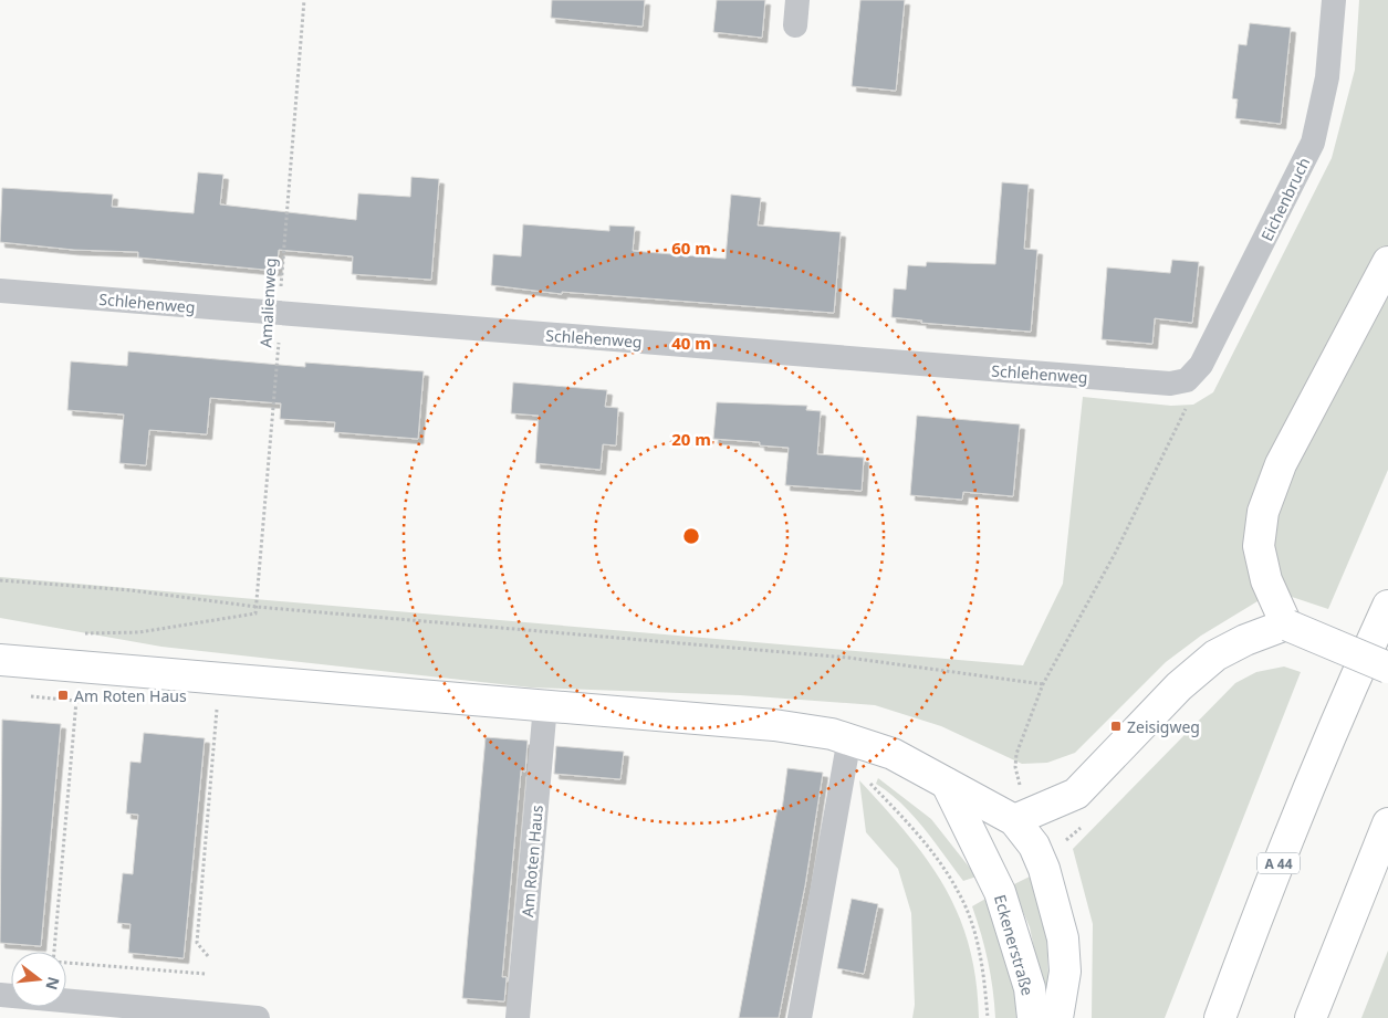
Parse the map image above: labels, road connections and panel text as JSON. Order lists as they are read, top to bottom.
{
  "streets": {
    "main road": ["A 44", "Eckenerstraße"],
    "street": ["Eichenbruch", "Schlehenweg", "Am Roten Haus"],
    "path": ["Amalienweg"]
  },
  "crossings": [
    ["Eichenbruch", "Schlehenweg"],
    ["Schlehenweg", "Amalienweg"]
  ],
  "places": {
    "transit": ["Am Roten Haus", "Zeisigweg"]
  },
  "north": "right",
  "rings": ["60 m", "40 m", "20 m"]
}
